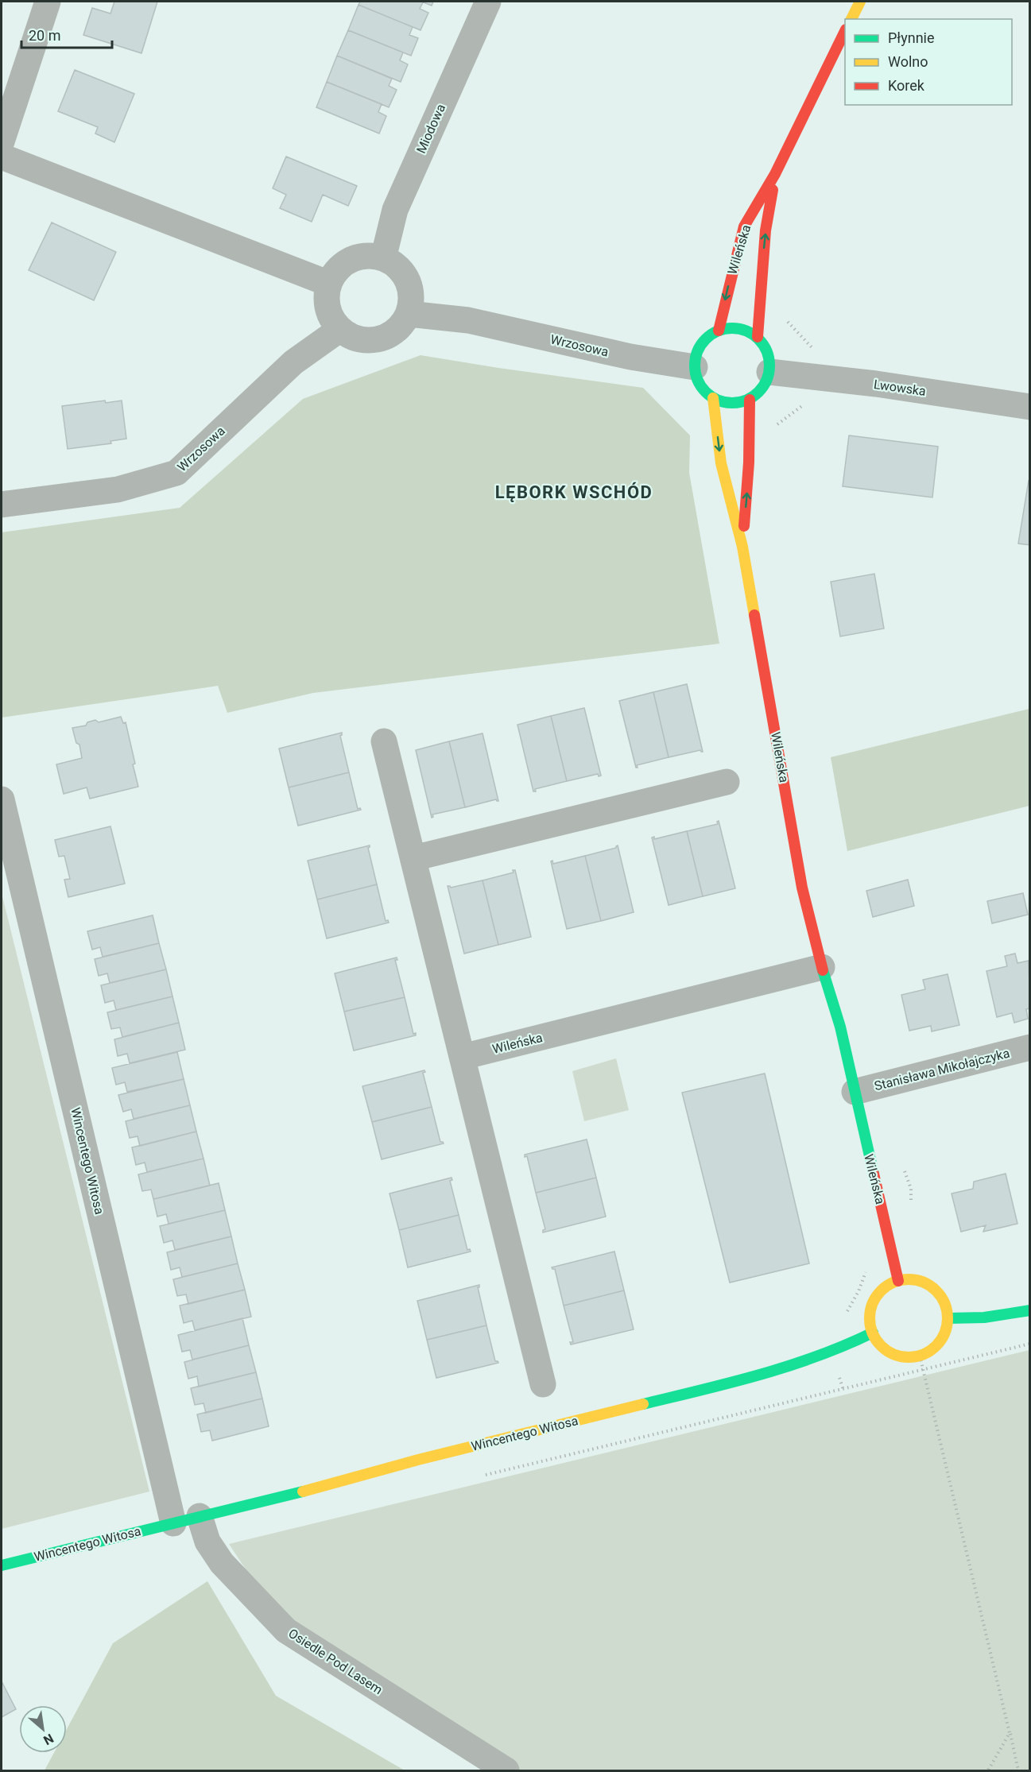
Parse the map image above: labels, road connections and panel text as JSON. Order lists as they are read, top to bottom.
{
  "streets": {
    "main road": ["Wileńska", "Wincentego Witosa"],
    "street": [
      "Miodowa",
      "Wrzosowa",
      "Lwowska",
      "Stanisława Mikołajczyka",
      "Osiedle Pod Lasem"
    ]
  },
  "crossings": [
    ["Miodowa", "Wrzosowa"],
    ["Wileńska", "Wrzosowa"],
    ["Wileńska", "Lwowska"],
    ["Wileńska", "Stanisława Mikołajczyka"],
    ["Wileńska", "Wincentego Witosa"],
    ["Wrzosowa", "Lwowska"],
    ["Wincentego Witosa", "Osiedle Pod Lasem"]
  ],
  "districts": ["LĘBORK WSCHÓD"],
  "legend": ["Płynnie", "Wolno", "Korek"],
  "scale_bar": "20 m",
  "north": "bottom right"
}
